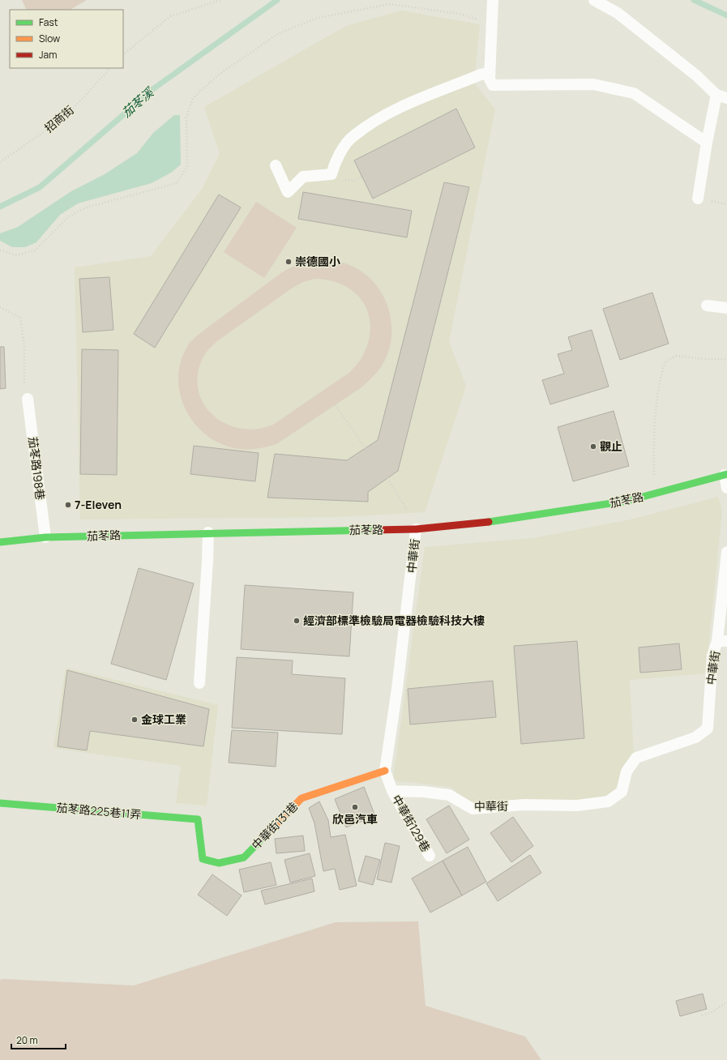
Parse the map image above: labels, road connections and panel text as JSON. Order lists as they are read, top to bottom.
{
  "streets": {
    "street": ["茄苳路", "茄苳路225巷11弄", "中華街131巷"],
    "lane": ["茄苳路198巷", "中華街", "中華街129巷"],
    "path": ["招商街"]
  },
  "crossings": [
    ["茄苳路198巷", "茄苳路"],
    ["茄苳路", "中華街"],
    ["中華街", "中華街129巷"],
    ["中華街", "中華街131巷"],
    ["茄苳路225巷11弄", "中華街131巷"]
  ],
  "water": ["茄苳溪"],
  "places": [
    "崇德國小",
    "觀止",
    "7-Eleven",
    "經濟部標準檢驗局電器檢驗科技大樓",
    "金球工業",
    "欣邑汽車"
  ],
  "legend": ["Fast", "Slow", "Jam"],
  "scale_bar": "20 m"
}
